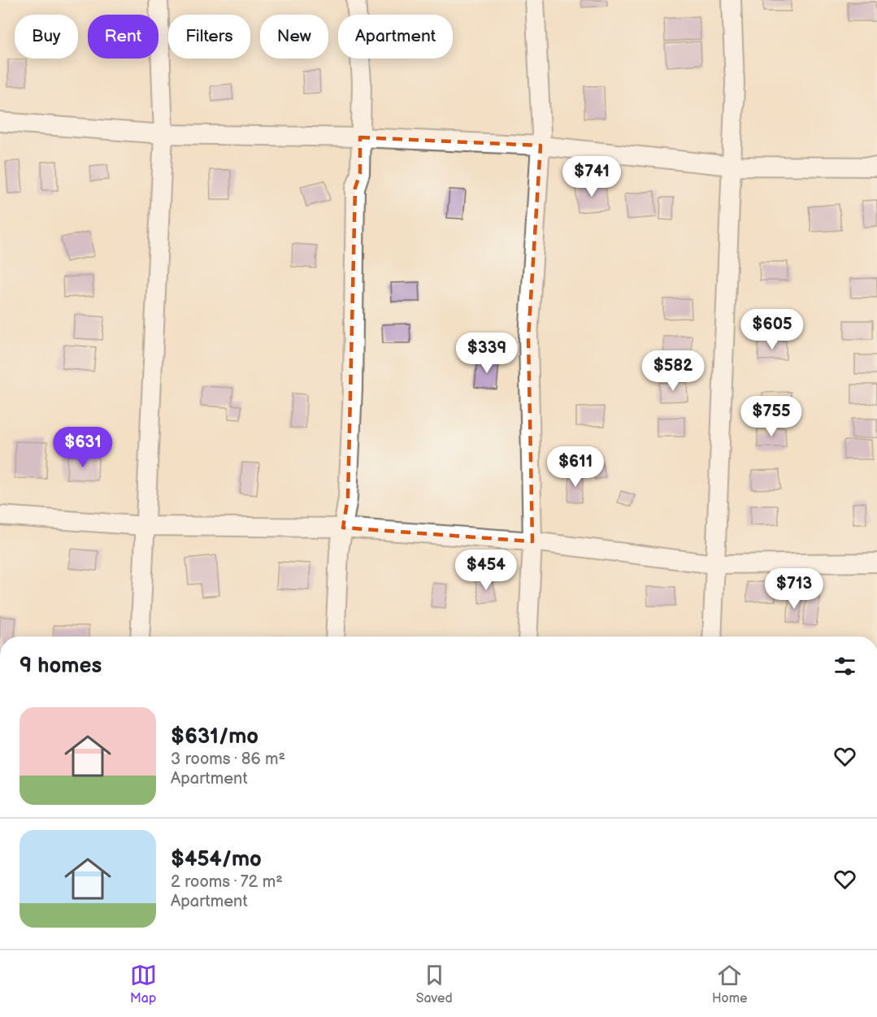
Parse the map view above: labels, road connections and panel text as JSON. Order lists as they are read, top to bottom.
{
  "page": {
    "chip": [
      "Buy",
      "Rent",
      "Filters",
      "New",
      "Apartment"
    ],
    "price": [
      "$741",
      "$605",
      "$339",
      "$582",
      "$755",
      "$631",
      "$611",
      "$454",
      "$713"
    ],
    "heading": "9 homes",
    "list": [
      {
        "name": "$631/mo",
        "note": "3 rooms · 86 m² · Apartment"
      },
      {
        "name": "$454/mo",
        "note": "2 rooms · 72 m² · Apartment"
      }
    ],
    "tabs": ["Map", "Saved", "Home"]
  }
}
